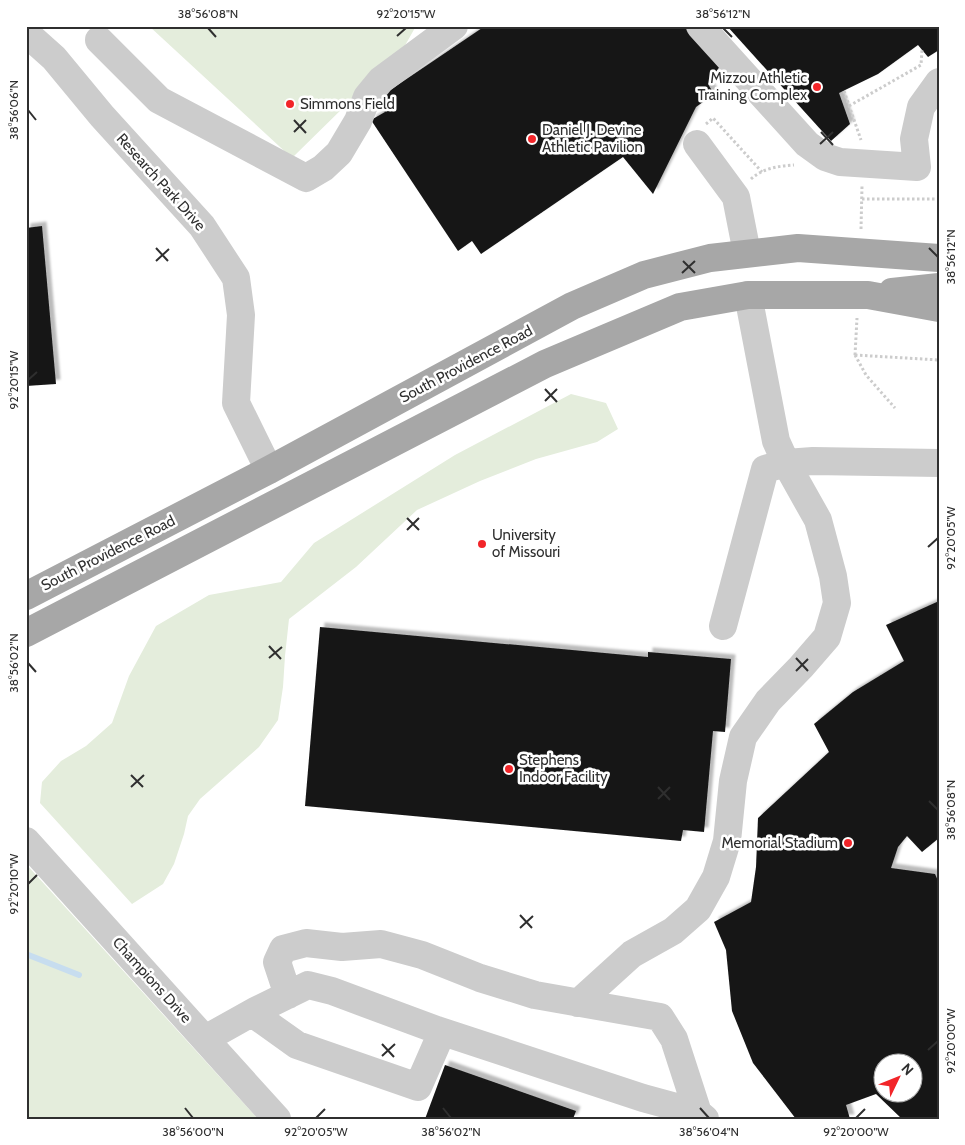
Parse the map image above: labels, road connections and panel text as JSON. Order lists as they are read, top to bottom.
{
  "streets": {
    "main road": ["South Providence Road"],
    "street": ["Research Park Drive", "Champions Drive"]
  },
  "crossings": [
    ["Research Park Drive", "South Providence Road"]
  ],
  "places": [
    "Mizzou Athletic Training Complex",
    "Simmons Field",
    "Daniel J. Devine Athletic Pavilion",
    "University of Missouri",
    "Stephens Indoor Facility",
    "Memorial Stadium"
  ],
  "north": "top right",
  "coordinates": [
    "38°56'08\"N",
    "92°20'15\"W",
    "38°56'12\"N",
    "38°56'06\"N",
    "92°20'05\"W",
    "38°56'02\"N",
    "92°20'10\"W",
    "92°20'00\"W",
    "38°56'00\"N",
    "38°56'04\"N"
  ]
}
